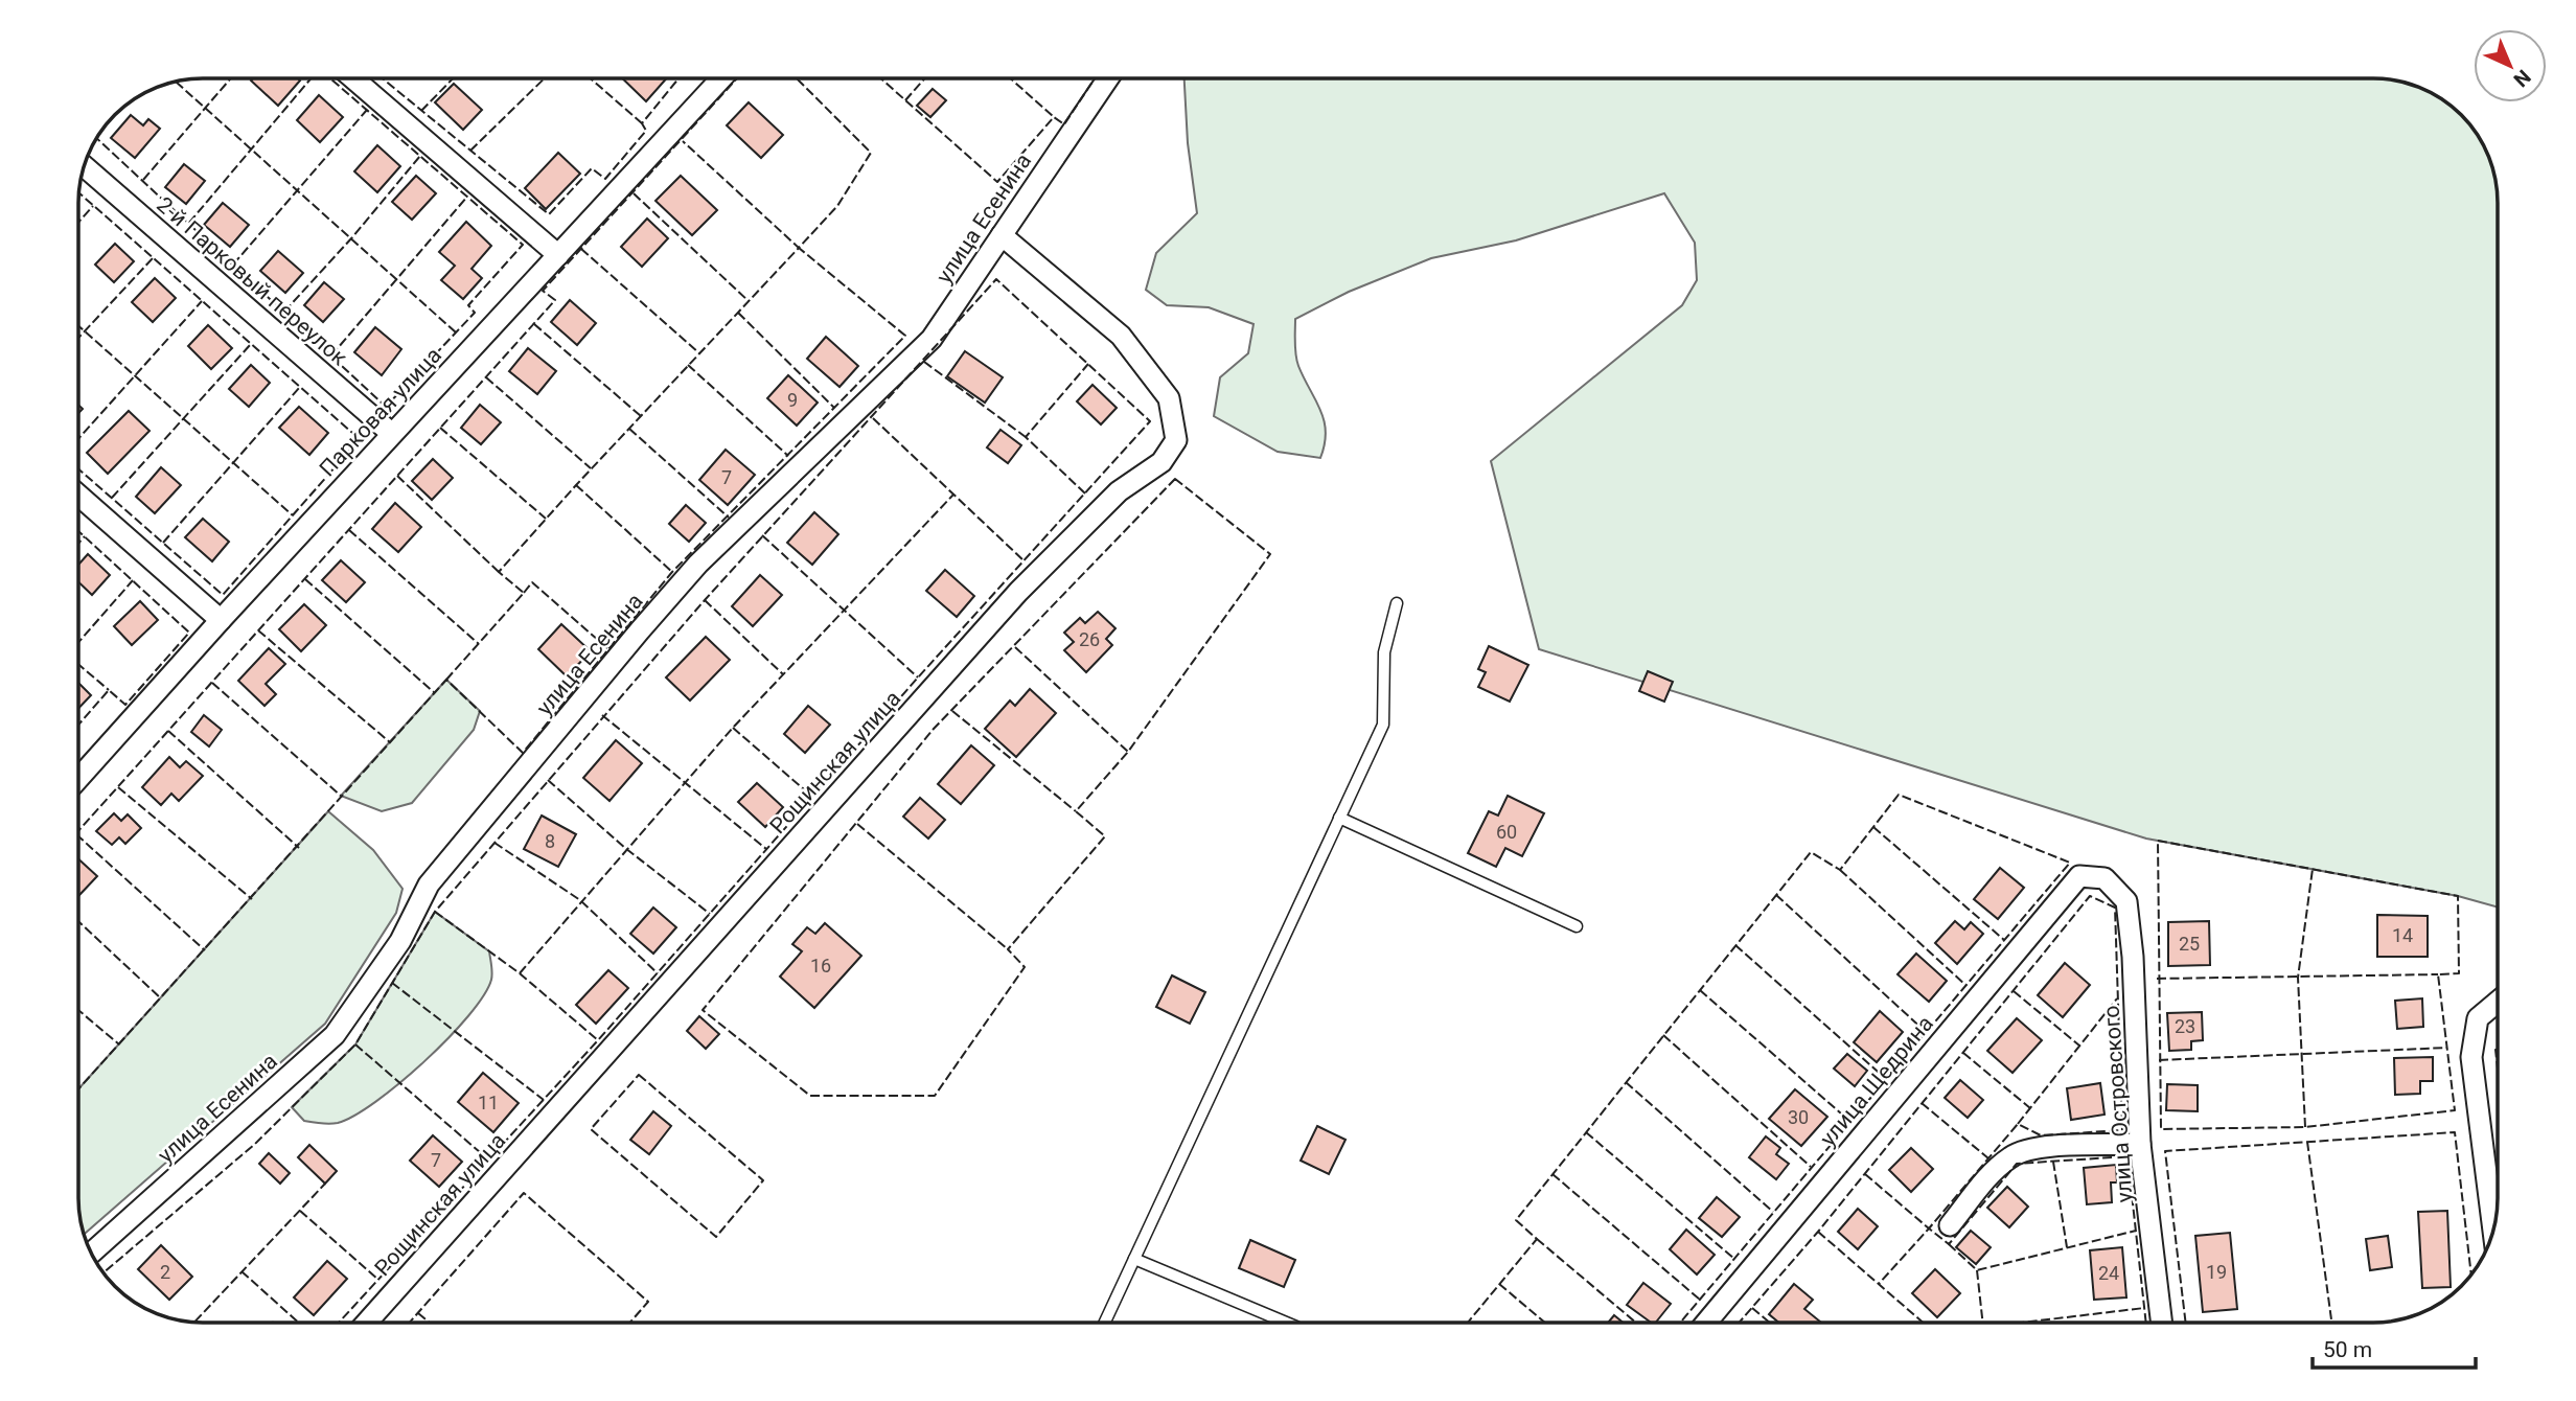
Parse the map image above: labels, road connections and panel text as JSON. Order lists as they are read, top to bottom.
{
  "streets": {
    "street": [
      "улица Есенина",
      "2-й Парковый переулок",
      "Парковая улица",
      "Рощинская улица",
      "улица Щедрина",
      "улица Островского"
    ]
  },
  "crossings": [
    ["улица Есенина", "Рощинская улица"],
    ["2-й Парковый переулок", "Парковая улица"],
    ["улица Щедрина", "улица Островского"]
  ],
  "house_numbers": [
    "9",
    "7",
    "26",
    "60",
    "8",
    "14",
    "25",
    "16",
    "23",
    "11",
    "30",
    "7",
    "2",
    "19",
    "24"
  ],
  "scale_bar": "50 m",
  "north": "bottom right"
}
